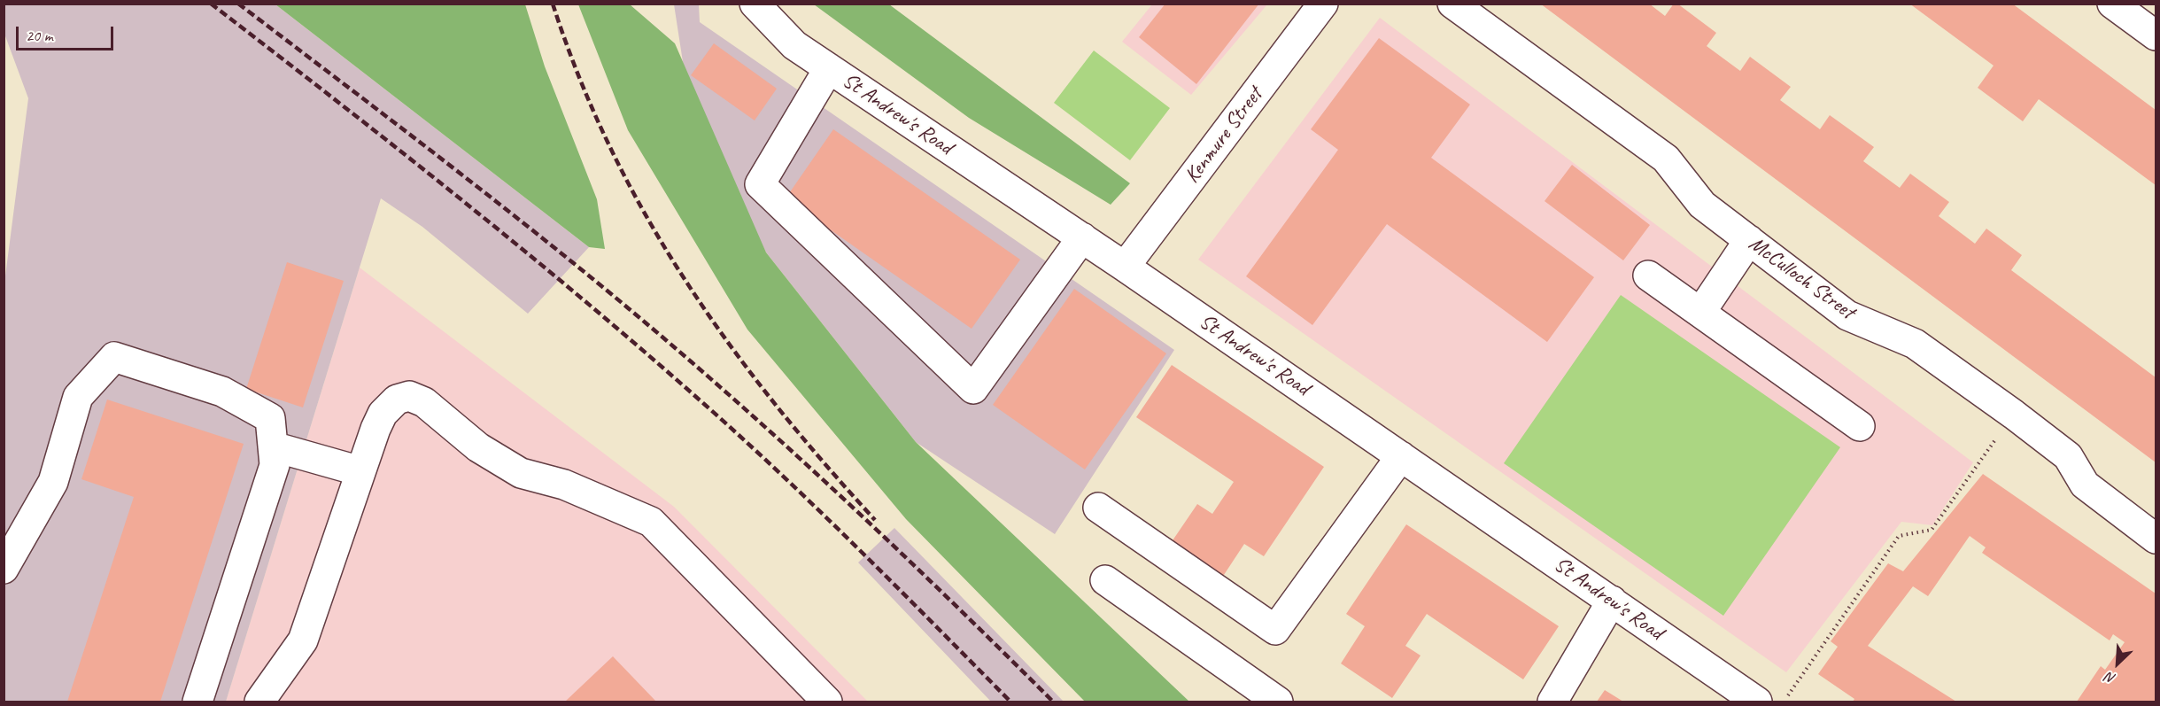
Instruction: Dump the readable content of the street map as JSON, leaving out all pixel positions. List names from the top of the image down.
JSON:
{
  "streets": {
    "street": ["St Andrew's Road", "Kenmure Street", "McCulloch Street"]
  },
  "crossings": [
    ["St Andrew's Road", "Kenmure Street"]
  ],
  "scale_bar": "20 m",
  "north": "bottom left"
}
